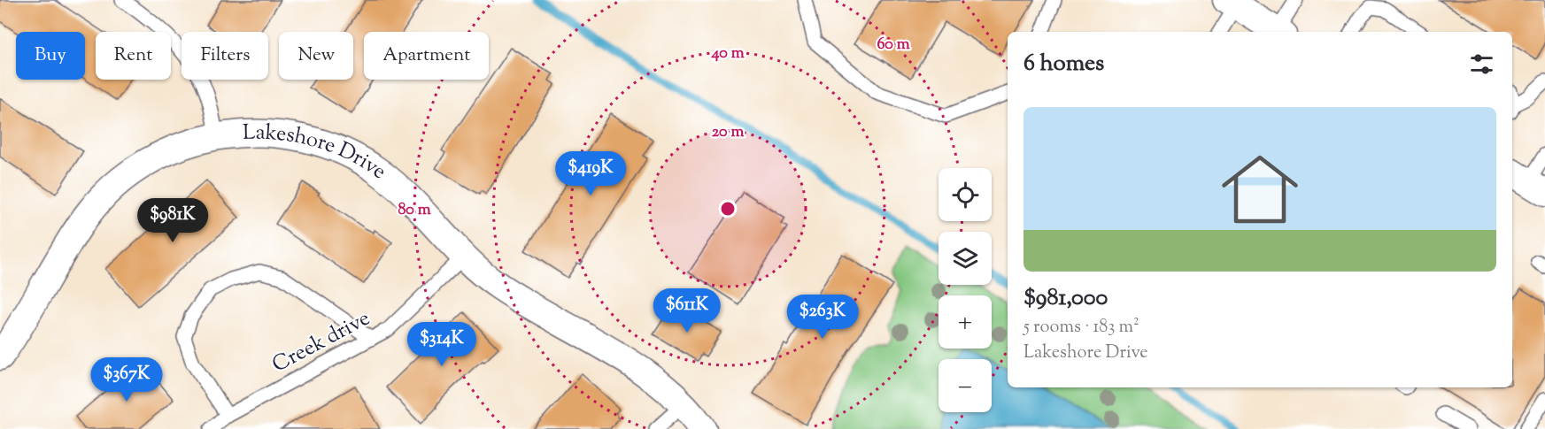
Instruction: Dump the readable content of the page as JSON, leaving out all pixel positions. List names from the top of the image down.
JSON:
{
  "streets": {
    "street": ["Lakeshore Drive"],
    "lane": ["Creek drive"]
  },
  "crossings": [
    ["Lakeshore Drive", "Creek drive"]
  ],
  "page": {
    "chip": [
      "Buy",
      "Rent",
      "Filters",
      "New",
      "Apartment"
    ],
    "heading": "6 homes",
    "list": [
      {
        "name": "$981,000",
        "note": "5 rooms · 183 m² · Lakeshore Drive"
      }
    ],
    "price": [
      "$419K",
      "$981K",
      "$611K",
      "$263K",
      "$314K",
      "$367K"
    ],
    "map_buttons": ["+", "−"]
  },
  "rings": [
    "60 m",
    "40 m",
    "20 m",
    "80 m"
  ]
}
